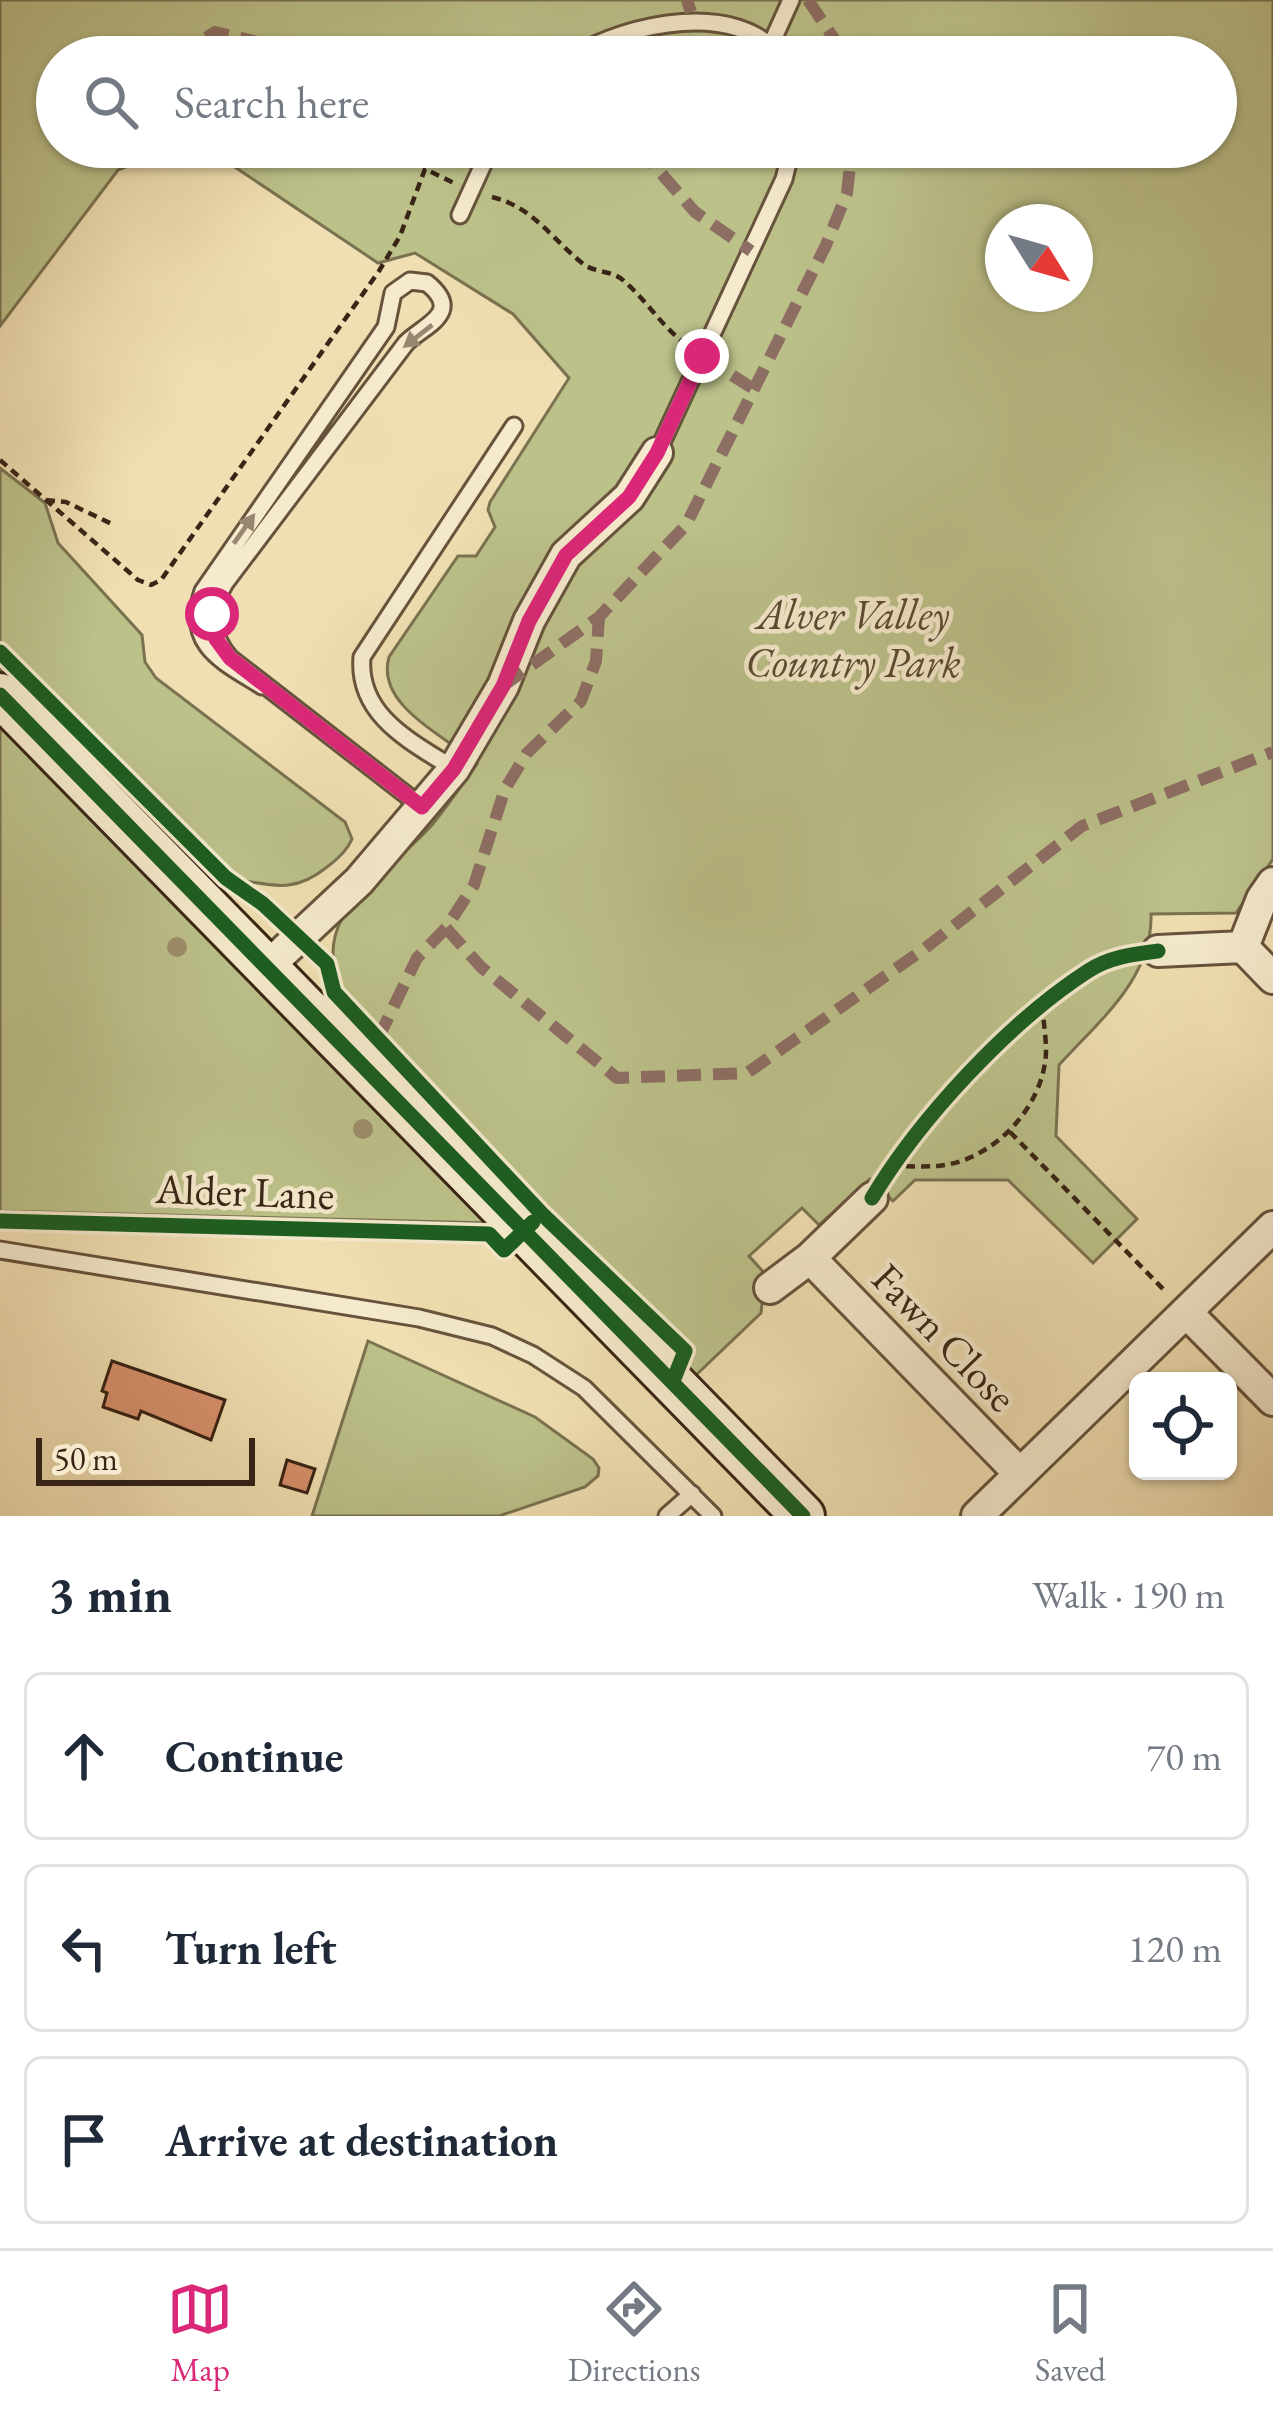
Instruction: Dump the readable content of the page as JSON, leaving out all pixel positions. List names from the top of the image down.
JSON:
{
  "streets": {
    "street": ["Fawn Close"],
    "cycle path": ["Alder Lane"]
  },
  "parks": ["Alver Valley Country Park"],
  "scale_bar": "50 m",
  "north": "bottom right",
  "page": {
    "search": "Search here",
    "scale": "50 m",
    "heading": ["3 min", "Walk · 190 m"],
    "list": [
      ["Continue", "70 m"],
      ["Turn left", "120 m"],
      "Arrive at destination"
    ],
    "nav": ["Map", "Directions", "Saved"]
  }
}
